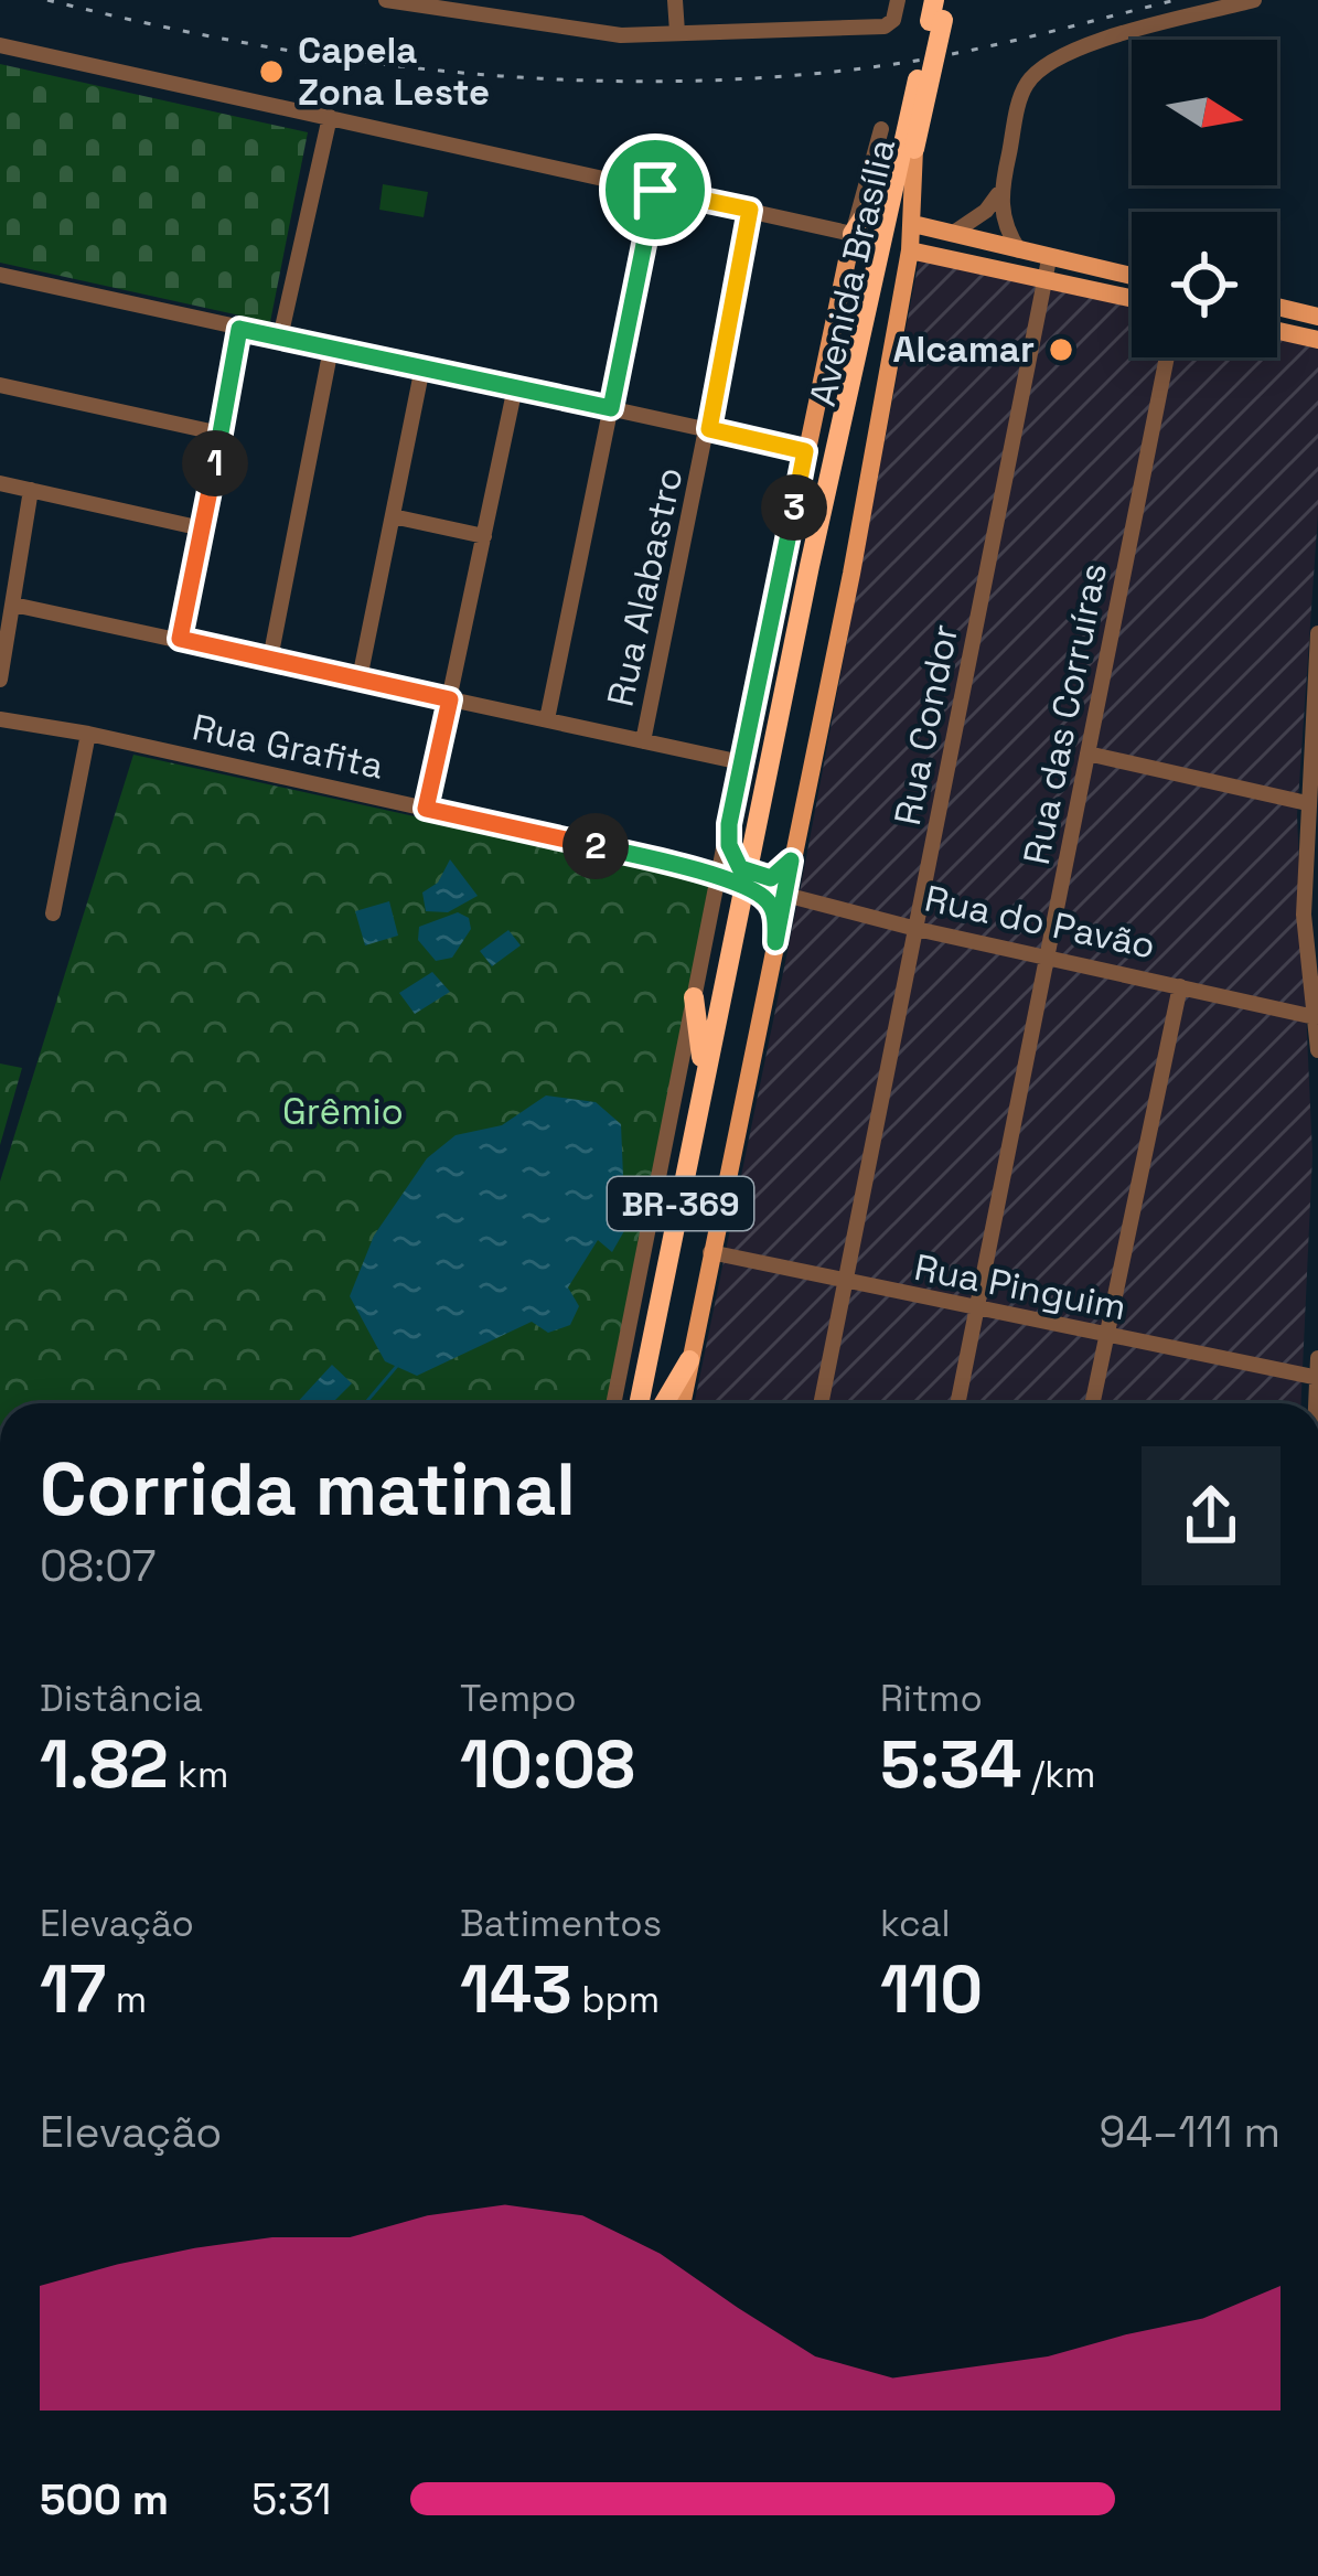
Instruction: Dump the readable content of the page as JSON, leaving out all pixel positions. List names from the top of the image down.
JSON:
{
  "streets": {
    "highway": ["Avenida Brasília", "BR-369"],
    "street": [
      "Rua Alabastro",
      "Rua das Corruíras",
      "Rua Condor",
      "Rua Grafita",
      "Rua do Pavão",
      "Rua Pinguim"
    ]
  },
  "crossings": [
    ["Avenida Brasília", "Rua Grafita"],
    ["Avenida Brasília", "Rua do Pavão"],
    ["Rua das Corruíras", "Rua do Pavão"],
    ["Rua das Corruíras", "Rua Pinguim"],
    ["Rua Condor", "Rua do Pavão"],
    ["Rua Condor", "Rua Pinguim"],
    ["Rua Grafita", "Rua do Pavão"]
  ],
  "parks": ["Grêmio"],
  "places": ["Capela Zona Leste", "Alcamar"],
  "north": "right",
  "page": {
    "pins": ["1", "3", "2"],
    "heading": ["Corrida matinal", "08:07"],
    "stats": [
      ["Distância", "1.82 km"],
      ["Tempo", "10:08"],
      ["Ritmo", "5:34 /km"],
      ["Elevação", "17 m"],
      ["Batimentos", "143 bpm"],
      ["kcal", "110"]
    ],
    "chart": ["Elevação", "94–111 m"],
    "list": [
      {
        "name": "500 m",
        "note": "5:31"
      }
    ]
  }
}
